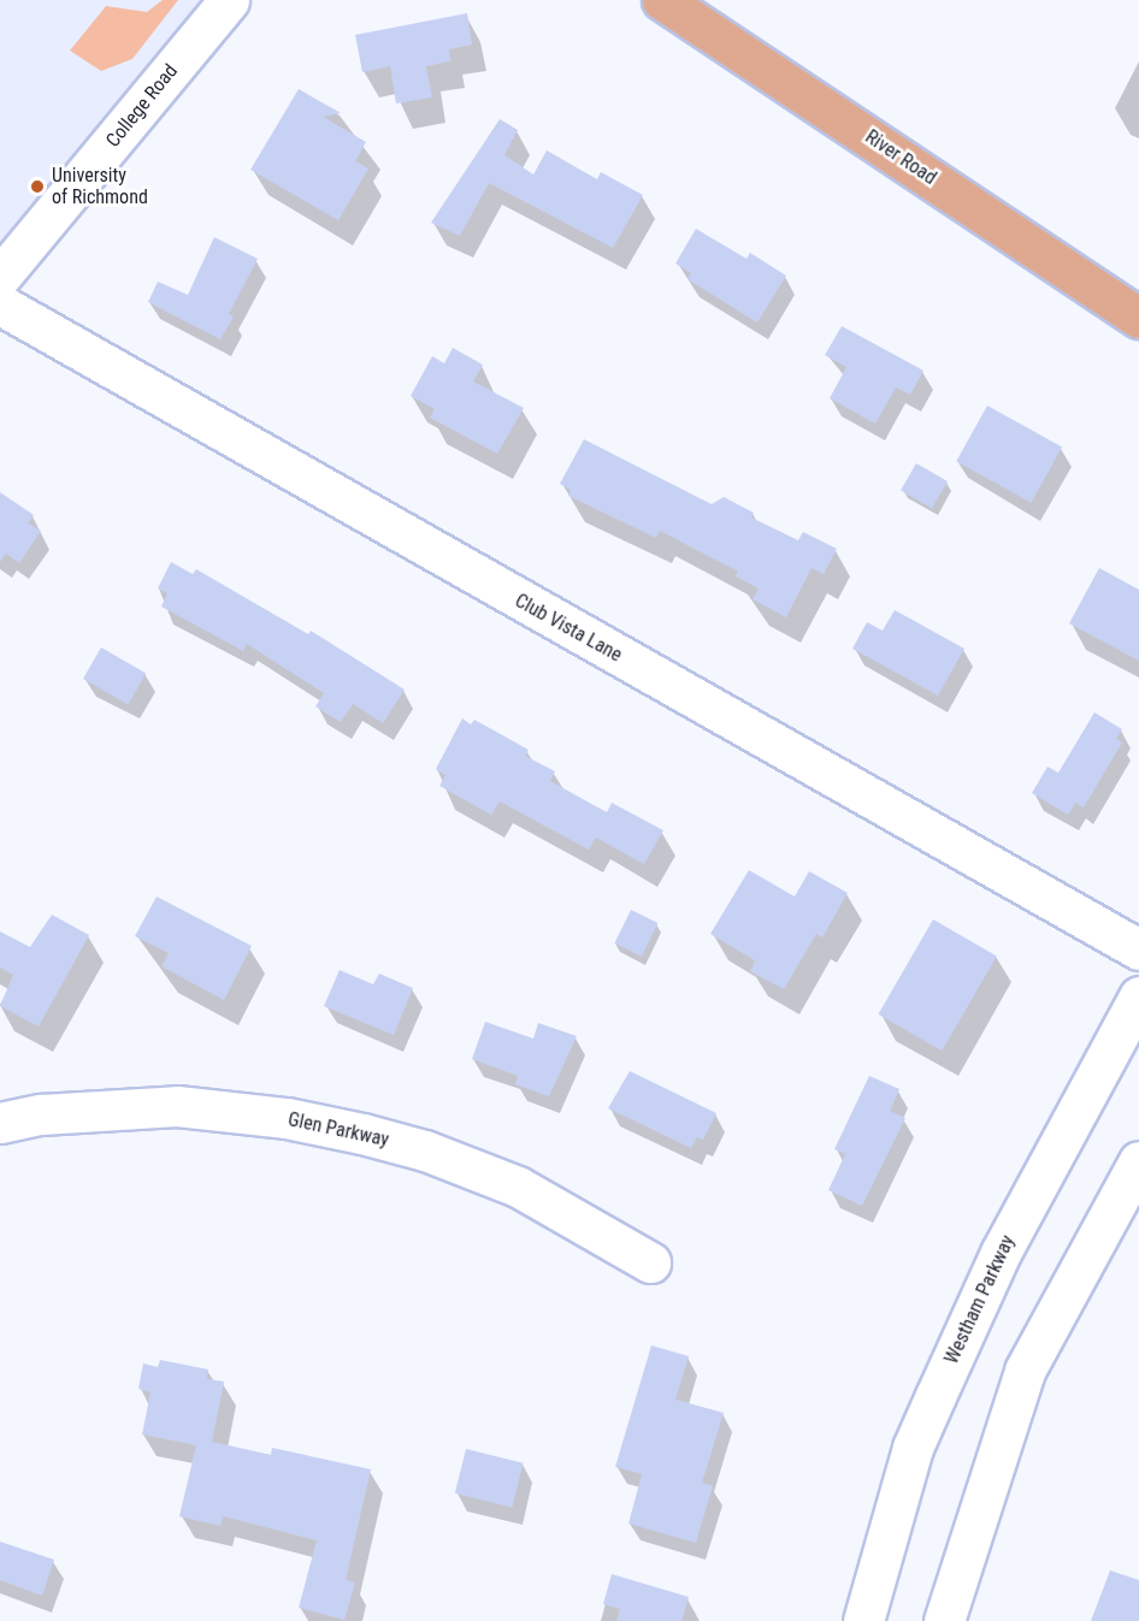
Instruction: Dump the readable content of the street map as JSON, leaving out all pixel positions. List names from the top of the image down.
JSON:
{
  "streets": {
    "main road": ["River Road"],
    "street": [
      "College Road",
      "Club Vista Lane",
      "Glen Parkway",
      "Westham Parkway"
    ]
  },
  "places": ["University of Richmond"]
}
